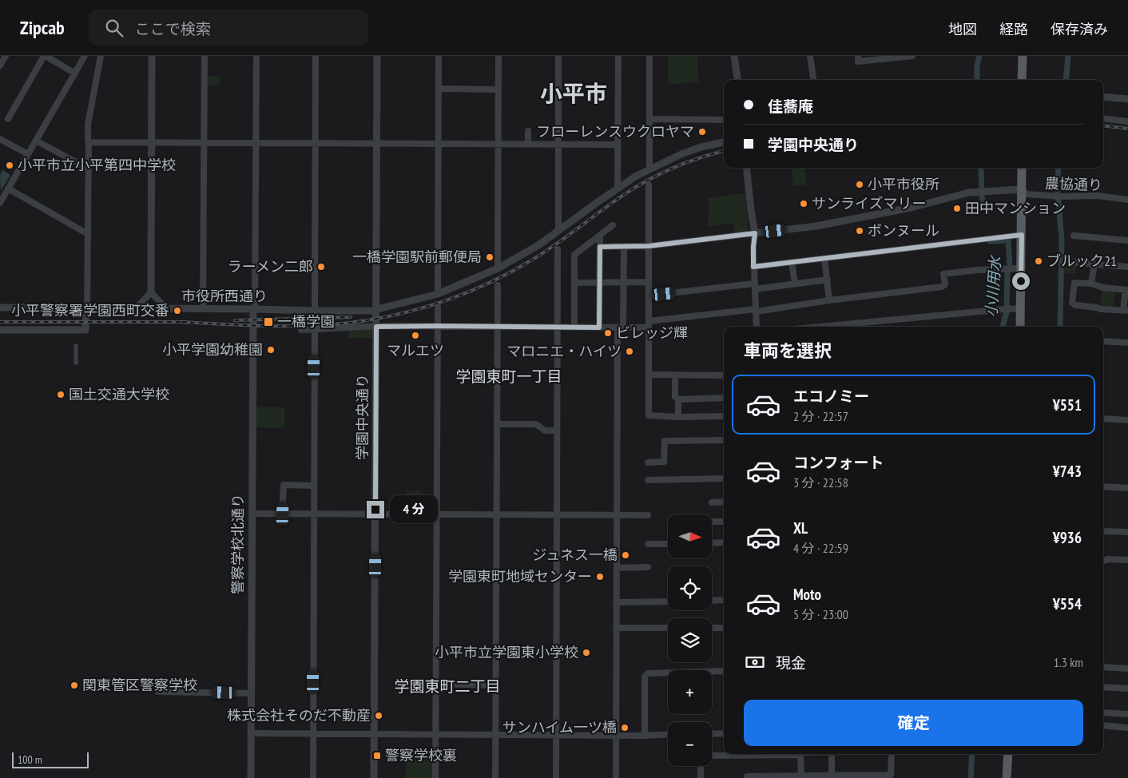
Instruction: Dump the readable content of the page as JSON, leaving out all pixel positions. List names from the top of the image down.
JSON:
{
  "streets": {
    "street": [
      "農協通り",
      "市役所西通り",
      "学園中央通り",
      "警察学校北通り"
    ]
  },
  "crossings": [
    ["市役所西通り", "学園中央通り"],
    ["市役所西通り", "警察学校北通り"]
  ],
  "districts": ["小平市", "学園東町一丁目", "学園東町二丁目"],
  "water": ["小川用水"],
  "places": {
    "other": [
      "フローレンスウクロヤマ",
      "小平市立小平第四中学校",
      "小平市役所",
      "サンライズマリー",
      "田中マンション",
      "ボンヌール",
      "一橋学園駅前郵便局",
      "ブルック21",
      "ラーメン二郎",
      "小平警察署学園西町交番",
      "ビレッジ輝",
      "マルエツ",
      "小平学園幼稚園",
      "マロニエ・ハイツ",
      "国土交通大学校",
      "ジュネス一橋",
      "学園東町地域センター",
      "小平市立学園東小学校",
      "関東管区警察学校",
      "株式会社そのだ不動産",
      "サンハイム一ツ橋"
    ],
    "transit": ["一橋学園", "警察学校裏"]
  },
  "scale_bar": "100 m",
  "north": "right",
  "page": {
    "header": "Zipcab",
    "search": "ここで検索",
    "nav": ["地図", "経路", "保存済み"],
    "banner": ["佳蕎庵", "学園中央通り"],
    "heading": "車両を選択",
    "list": [
      {
        "name": "エコノミー",
        "note": "2 分 · 22:57",
        "value": "¥551"
      },
      {
        "name": "コンフォート",
        "note": "3 分 · 22:58",
        "value": "¥743"
      },
      {
        "name": "XL",
        "note": "4 分 · 22:59",
        "value": "¥936"
      },
      {
        "name": "Moto",
        "note": "5 分 · 23:00",
        "value": "¥554"
      }
    ],
    "bubble": "4 分",
    "map_buttons": ["+", "−"],
    "pay": ["現金", "1.3 km"],
    "buttons": "確定",
    "scale": "100 m"
  }
}
